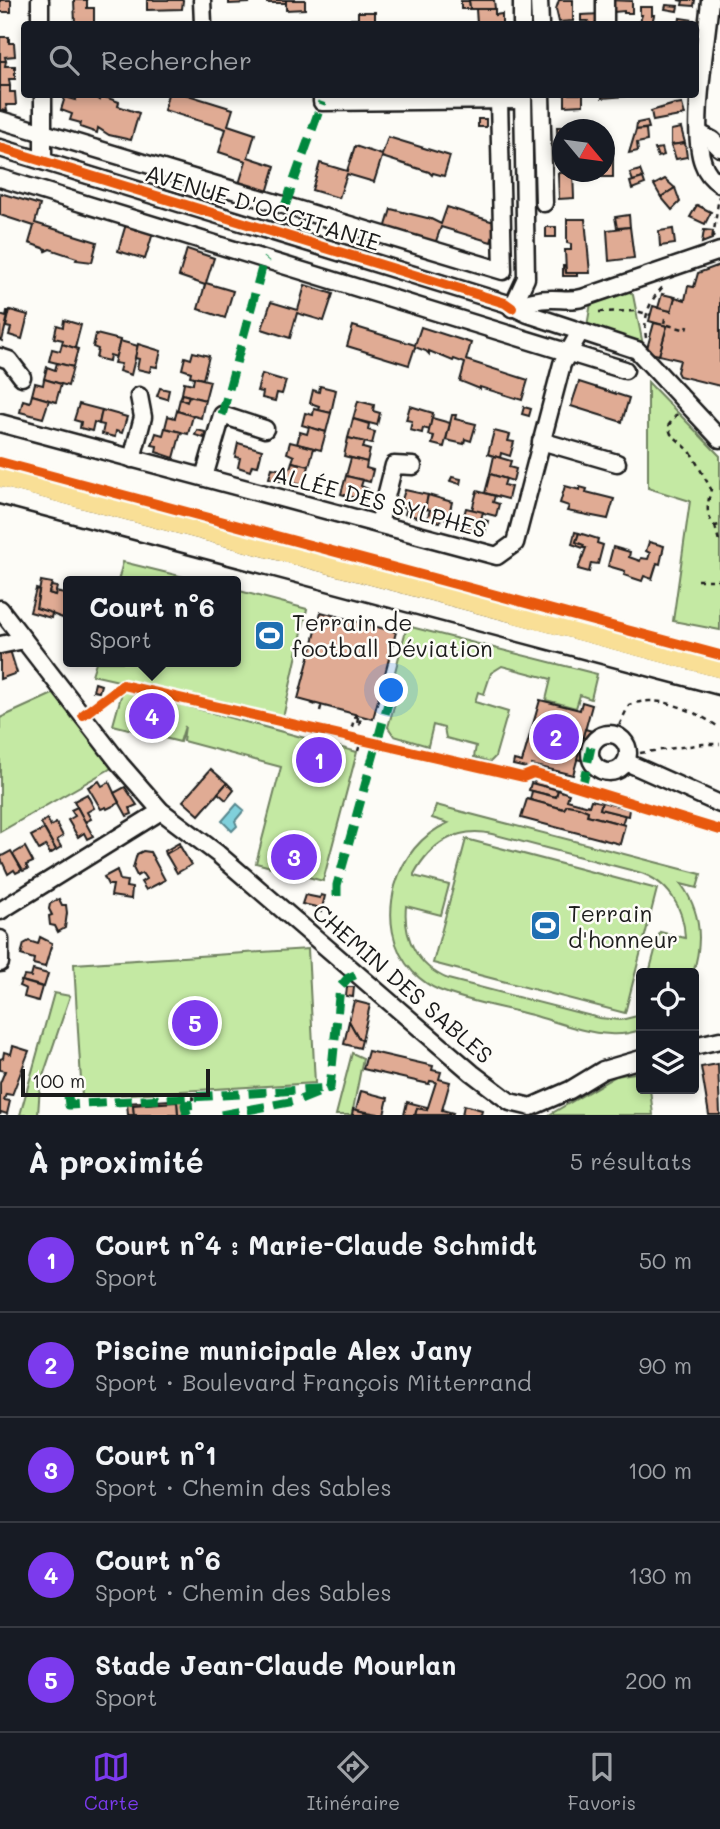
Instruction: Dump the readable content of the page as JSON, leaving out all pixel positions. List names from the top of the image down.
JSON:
{
  "streets": {
    "street": ["AVENUE D'OCCITANIE", "ALLÉE DES SYLPHES", "CHEMIN DES SABLES"]
  },
  "crossings": [
    ["AVENUE D'OCCITANIE", "ALLÉE DES SYLPHES"]
  ],
  "places": {
    "sports": ["Terrain de football Déviation", "Terrain d'honneur"]
  },
  "scale_bar": "100 m",
  "north": "bottom right",
  "page": {
    "search": "Rechercher",
    "popup": ["Court n°6", "Sport"],
    "pins": [
      "4",
      "2",
      "1",
      "3",
      "5"
    ],
    "scale": "100 m",
    "heading": ["À proximité", "5 résultats"],
    "list": [
      {
        "mark": "1",
        "name": "Court n°4 : Marie-Claude Schmidt",
        "note": "Sport",
        "value": "50 m"
      },
      {
        "mark": "2",
        "name": "Piscine municipale Alex Jany",
        "note": "Sport · Boulevard François Mitterrand",
        "value": "90 m"
      },
      {
        "mark": "3",
        "name": "Court n°1",
        "note": "Sport · Chemin des Sables",
        "value": "100 m"
      },
      {
        "mark": "4",
        "name": "Court n°6",
        "note": "Sport · Chemin des Sables",
        "value": "130 m"
      },
      {
        "mark": "5",
        "name": "Stade Jean-Claude Mourlan",
        "note": "Sport",
        "value": "200 m"
      }
    ],
    "nav": ["Carte", "Itinéraire", "Favoris"]
  }
}
